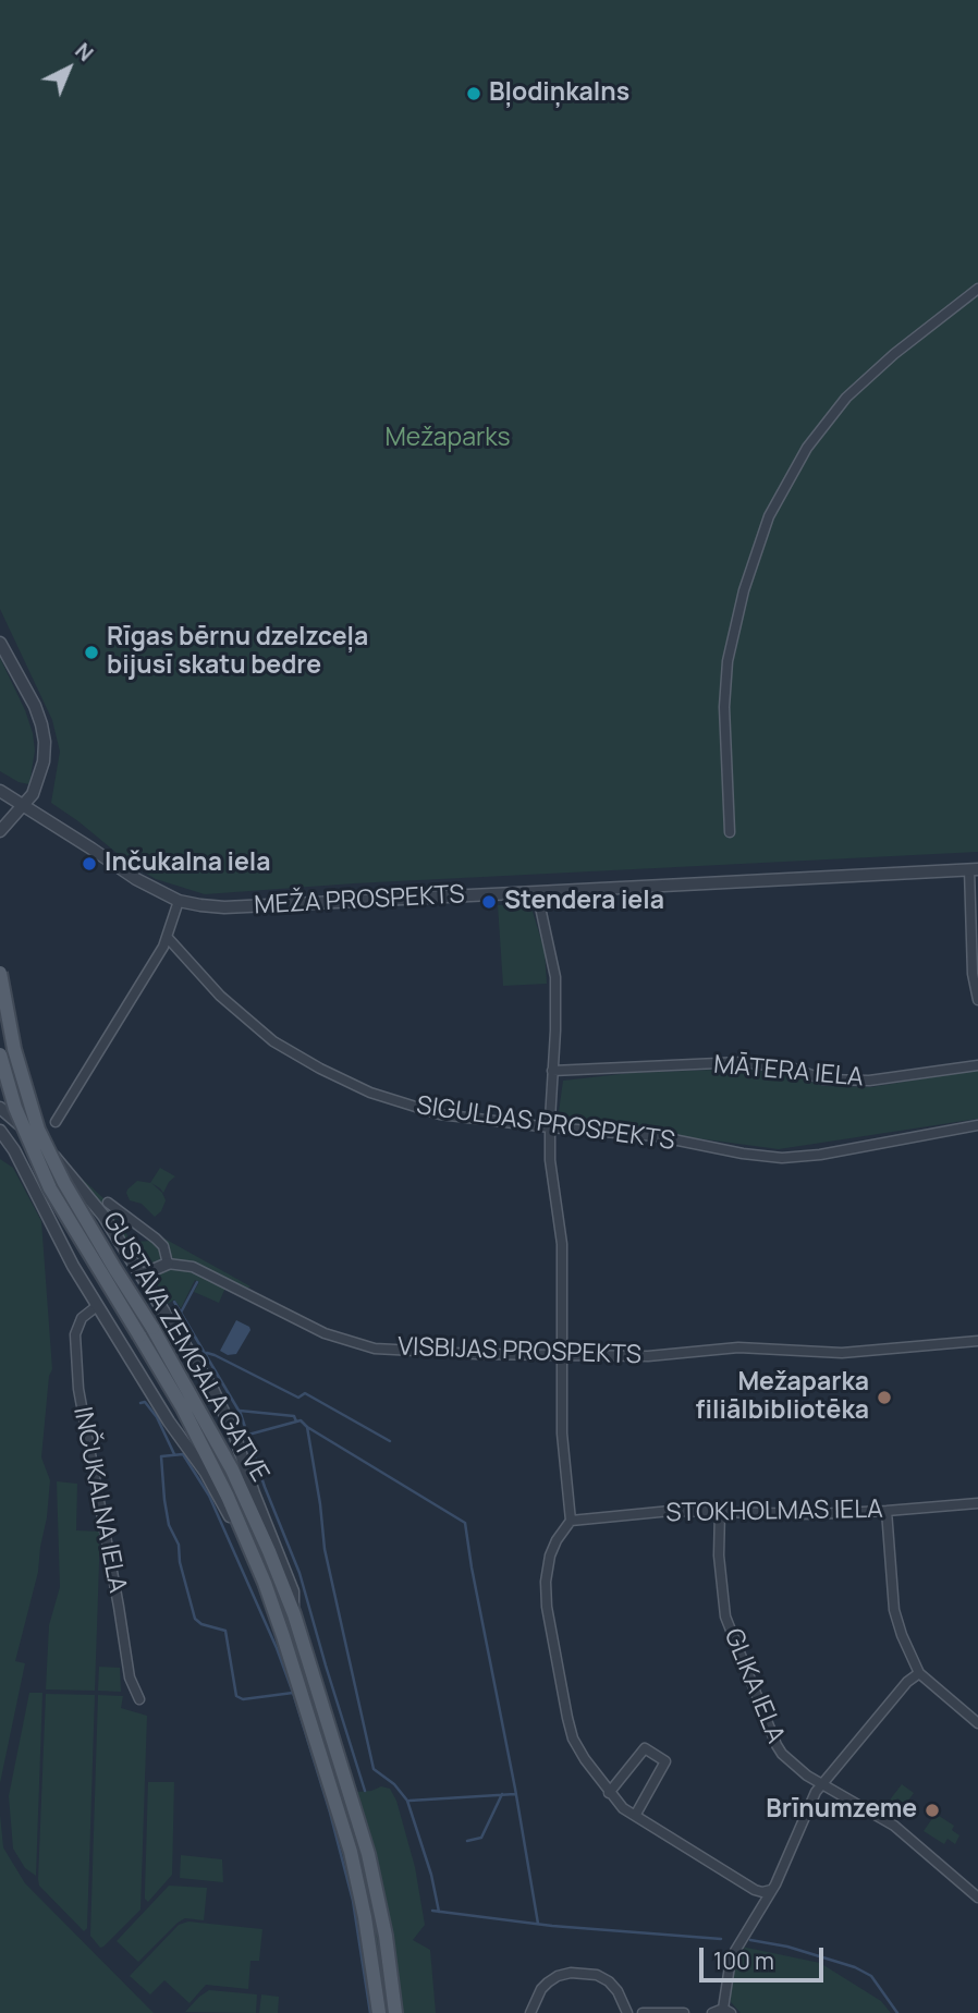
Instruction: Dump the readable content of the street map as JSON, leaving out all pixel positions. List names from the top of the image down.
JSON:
{
  "streets": {
    "main road": ["GUSTAVA ZEMGALA GATVE"],
    "street": [
      "MEŽA PROSPEKTS",
      "MĀTERA IELA",
      "SIGULDAS PROSPEKTS",
      "VISBIJAS PROSPEKTS",
      "INČUKALNA IELA",
      "STOKHOLMAS IELA",
      "GLIKA IELA"
    ]
  },
  "crossings": [
    ["GUSTAVA ZEMGALA GATVE", "INČUKALNA IELA"],
    ["STOKHOLMAS IELA", "GLIKA IELA"]
  ],
  "parks": ["Mežaparks"],
  "places": [
    "Bļodiņkalns",
    "Rīgas bērnu dzelzceļa bijusī skatu bedre",
    "Inčukalna iela",
    "Stendera iela",
    "Mežaparka filiālbibliotēka",
    "Brīnumzeme"
  ],
  "scale_bar": "100 m",
  "north": "top right"
}
